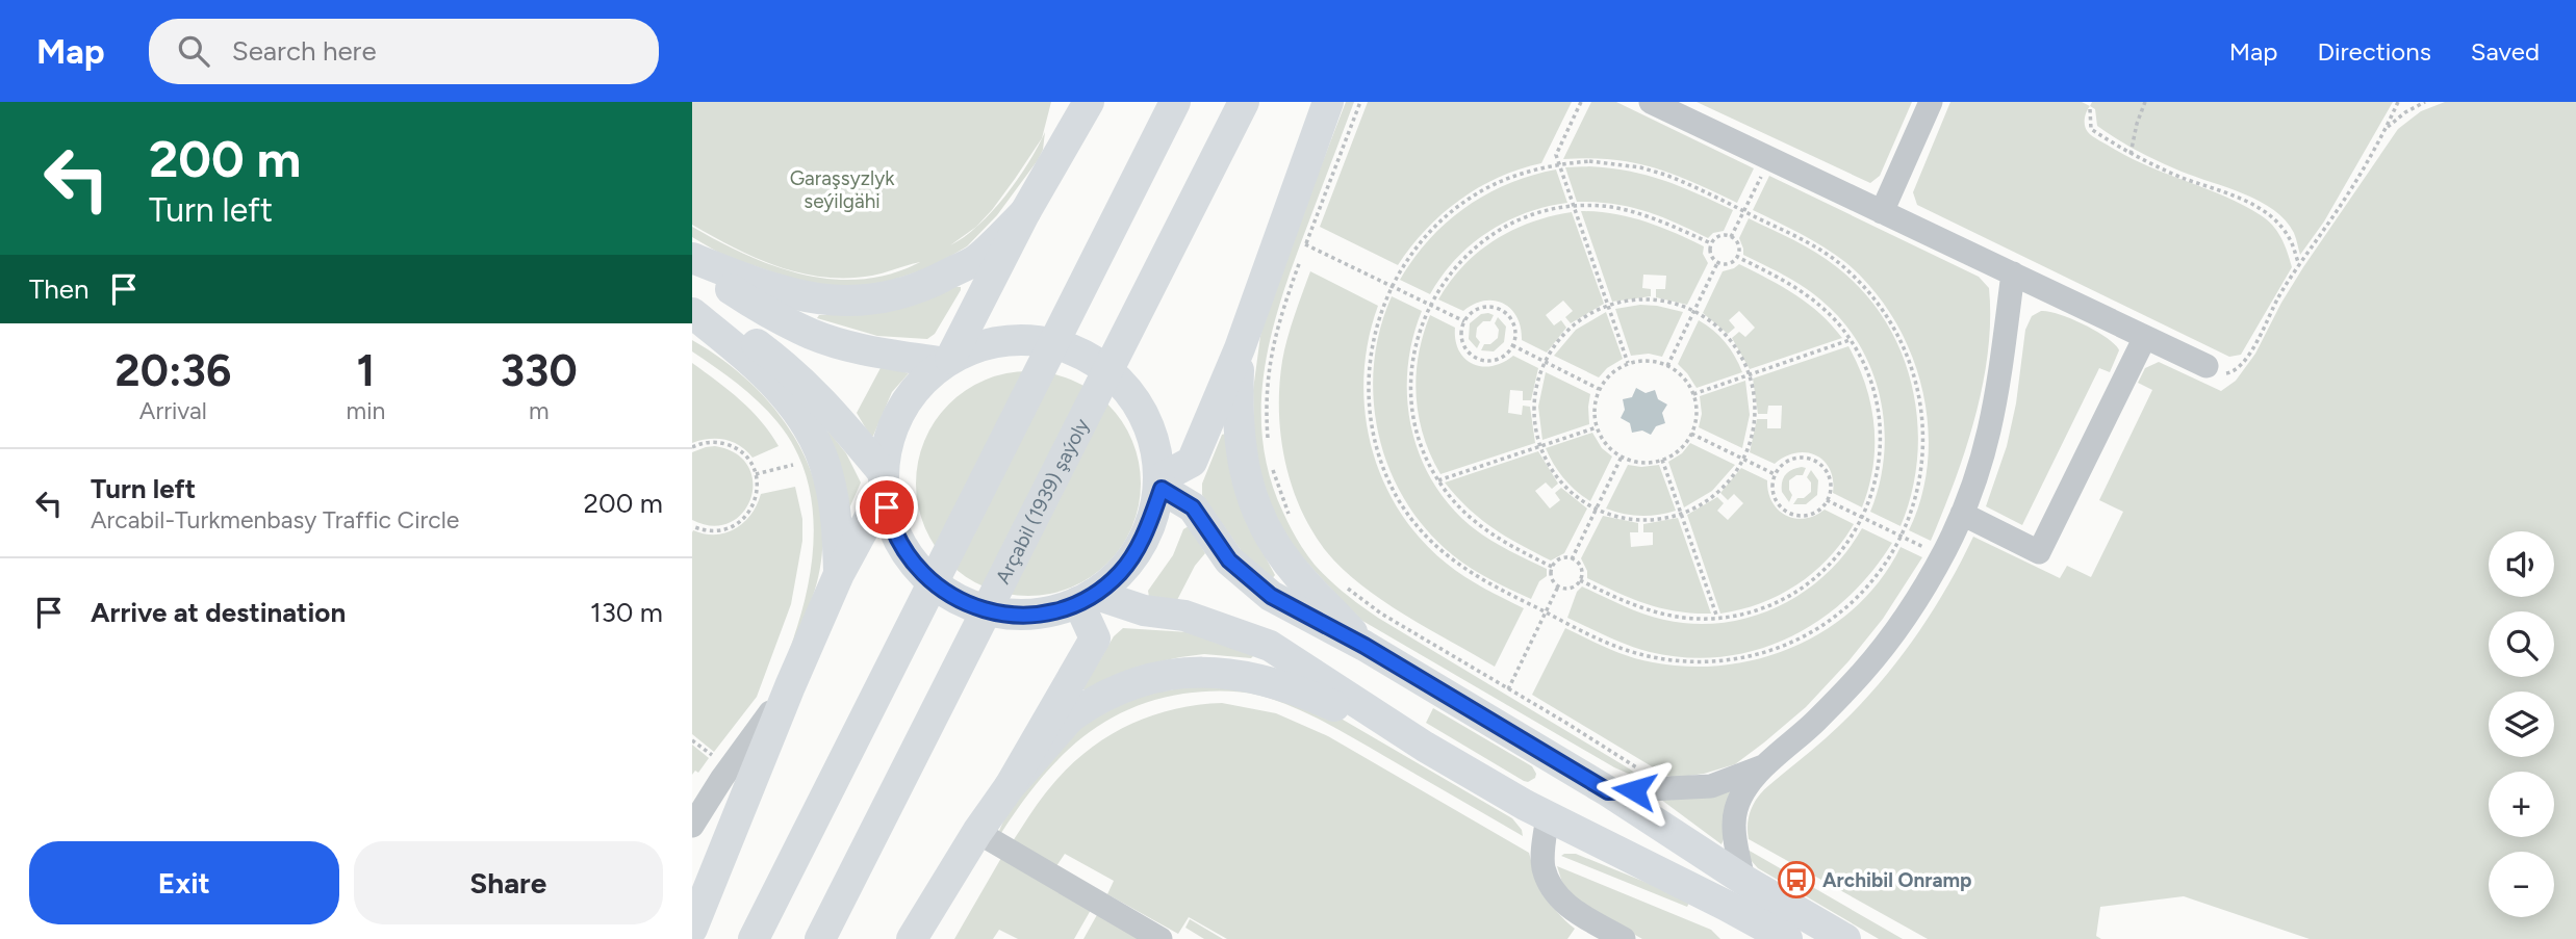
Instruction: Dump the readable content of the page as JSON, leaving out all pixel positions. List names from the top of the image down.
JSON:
{
  "streets": {
    "main road": ["Arçabil (1939) şaýoly"]
  },
  "parks": ["Garaşsyzlyk seýilgähi"],
  "places": {
    "bus stop": ["Archibil Onramp"]
  },
  "page": {
    "header": "Map",
    "search": "Search here",
    "nav": ["Map", "Directions", "Saved"],
    "turn": ["200 m", "Turn left"],
    "then": "Then",
    "eta": [
      "20:36",
      "Arrival",
      "1",
      "min",
      "330",
      "m"
    ],
    "list": [
      {
        "name": "Turn left",
        "note": "Arcabil-Turkmenbasy Traffic Circle",
        "value": "200 m"
      },
      {
        "name": "Arrive at destination",
        "value": "130 m"
      }
    ],
    "map_buttons": ["+", "−"],
    "buttons": ["Exit", "Share"]
  }
}
